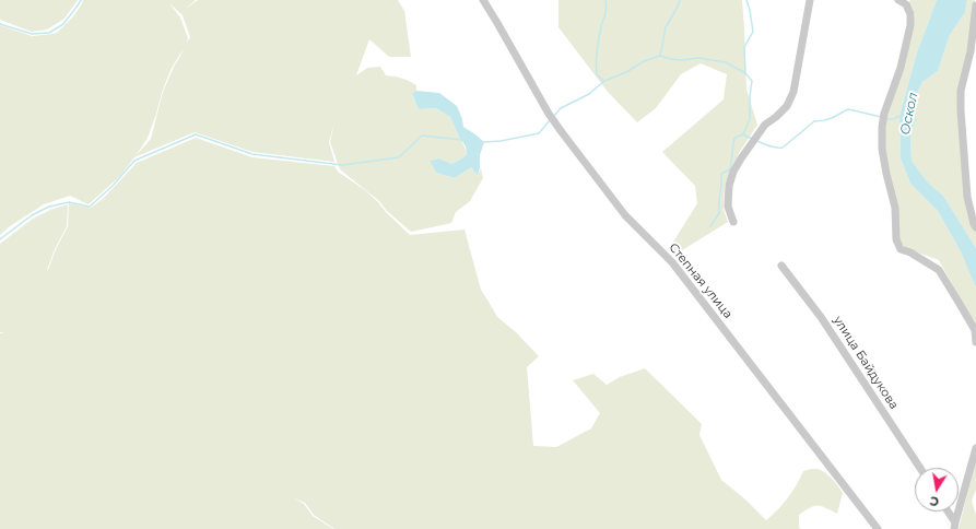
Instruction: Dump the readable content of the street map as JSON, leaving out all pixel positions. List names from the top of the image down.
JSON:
{
  "streets": {
    "street": ["Степная улица", "улица Байдукова"]
  },
  "water": ["Оскол"],
  "north": "bottom"
}
